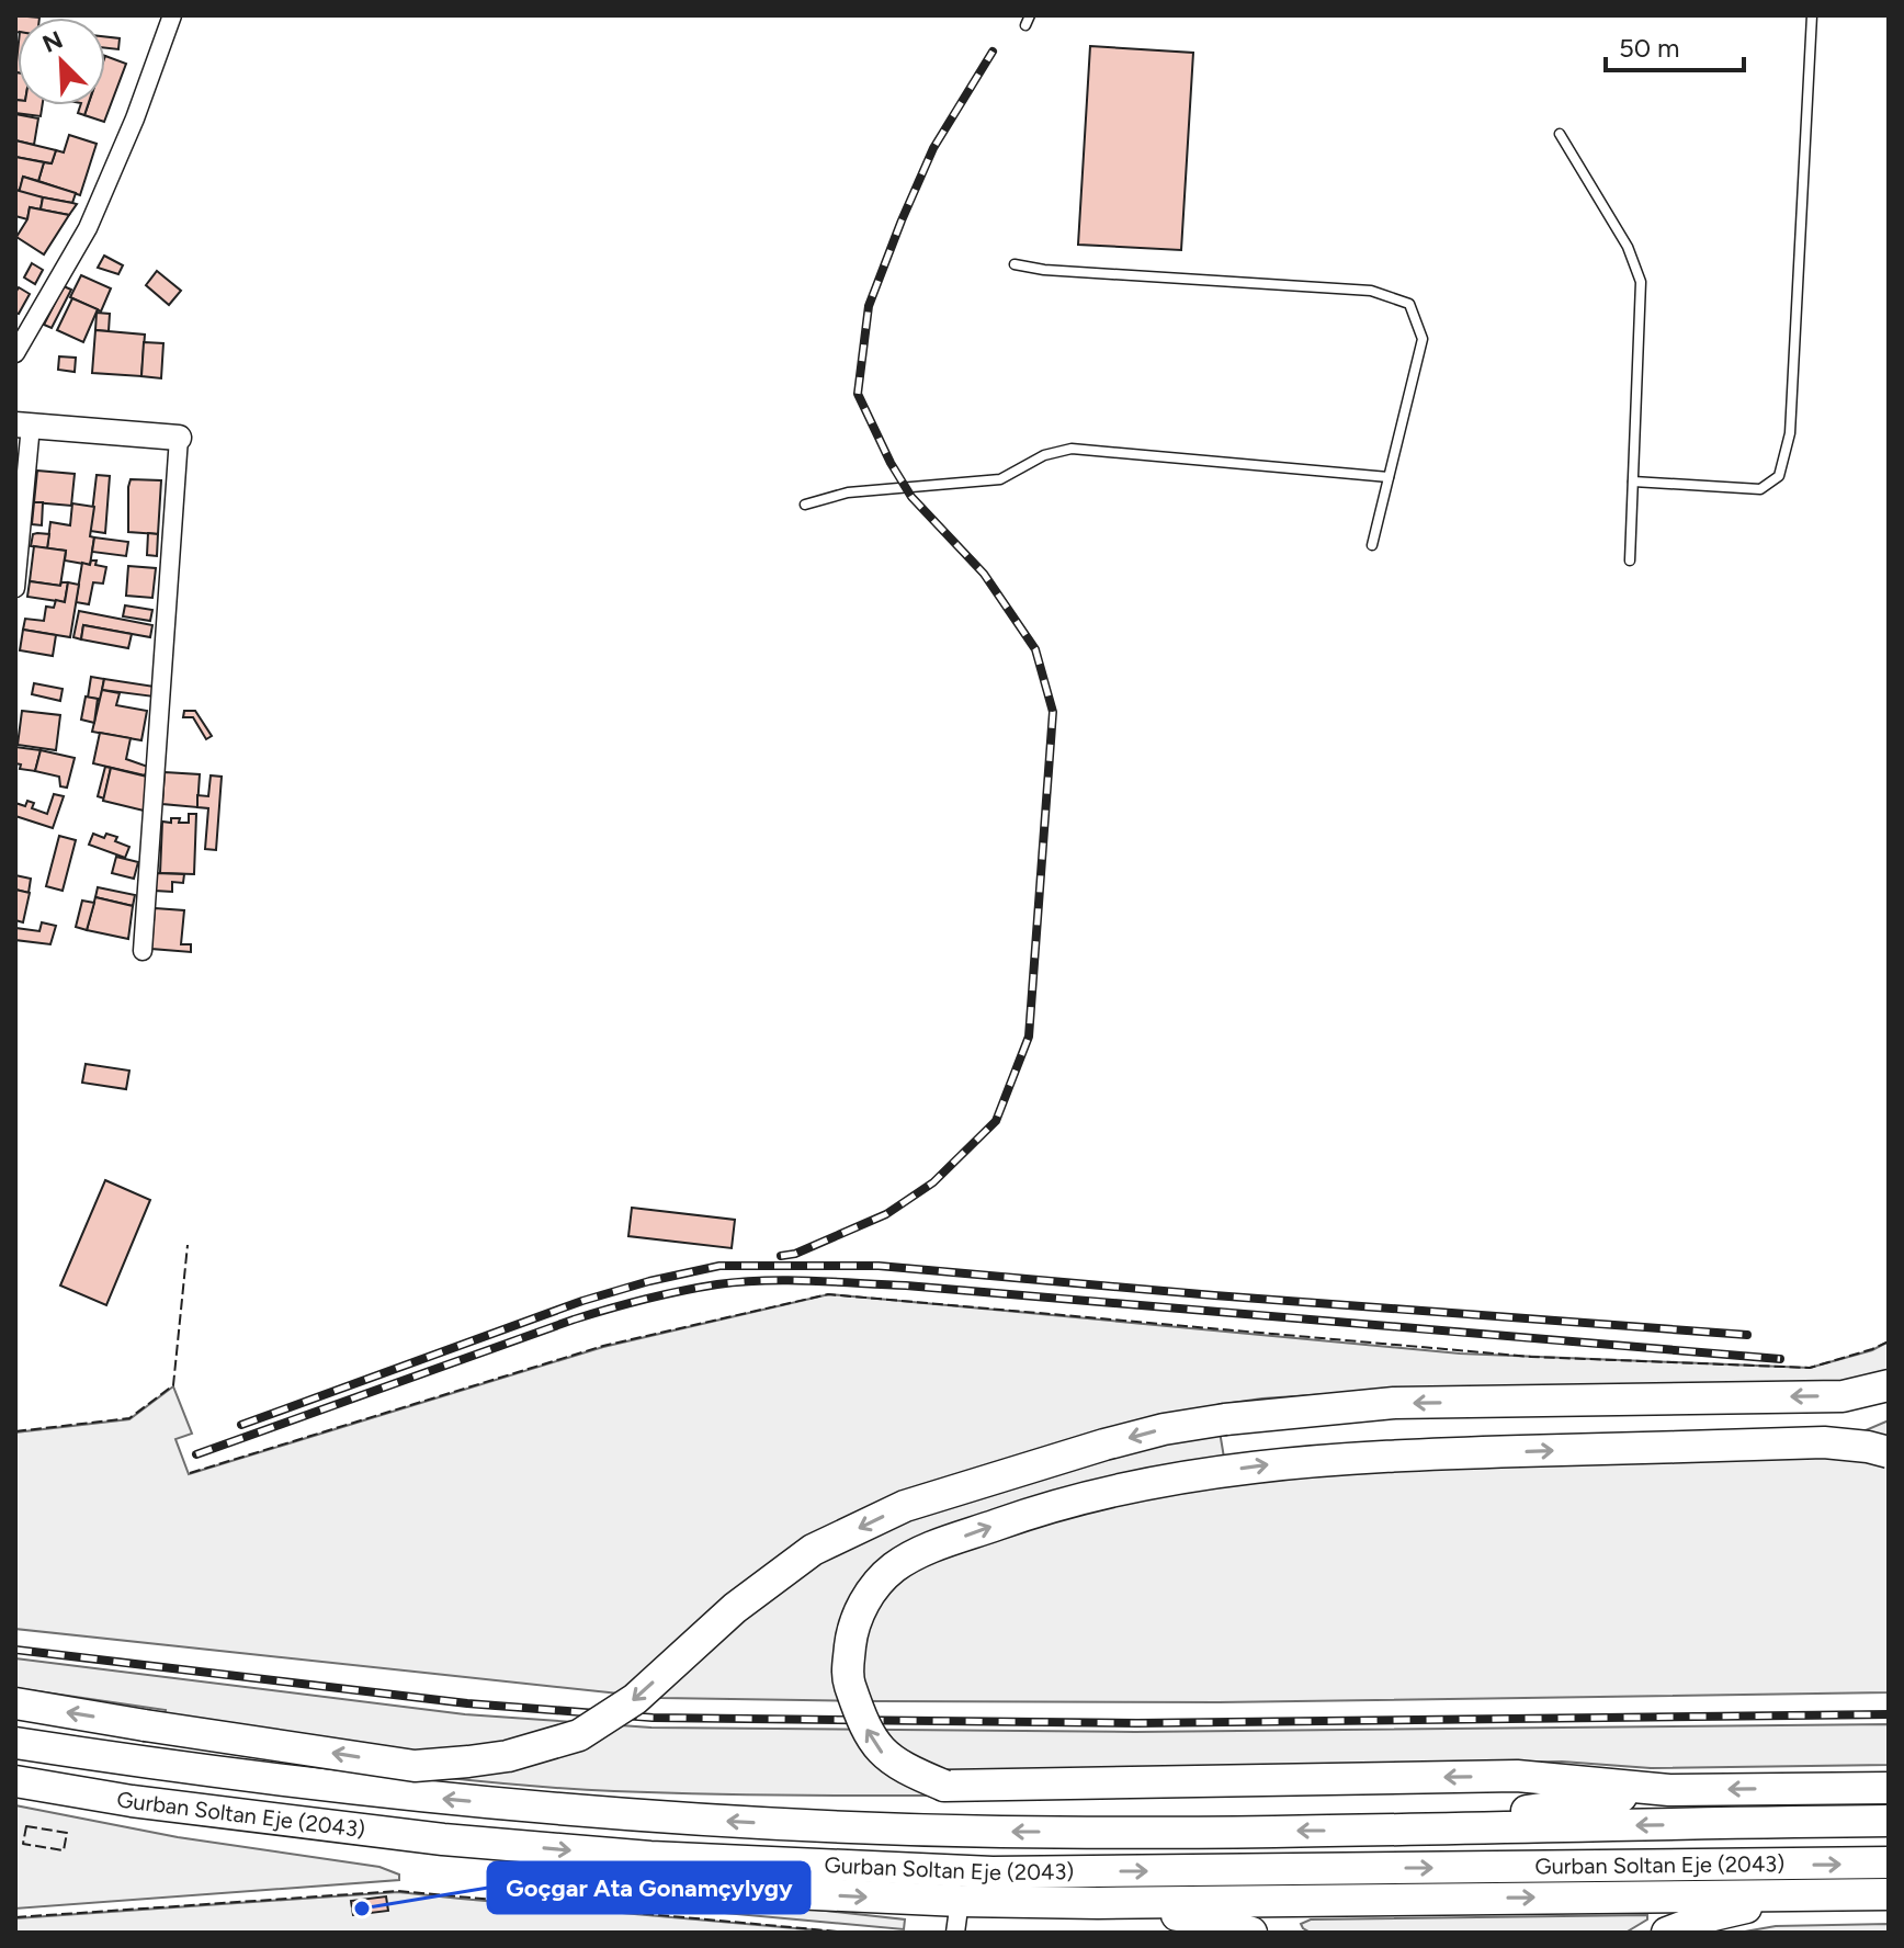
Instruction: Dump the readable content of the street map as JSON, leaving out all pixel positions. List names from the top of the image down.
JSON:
{
  "streets": {
    "highway": ["Gurban Soltan Eje (2043)"]
  },
  "places": ["Goçgar Ata Gonamçylygy"],
  "scale_bar": "50 m",
  "north": "top left"
}
